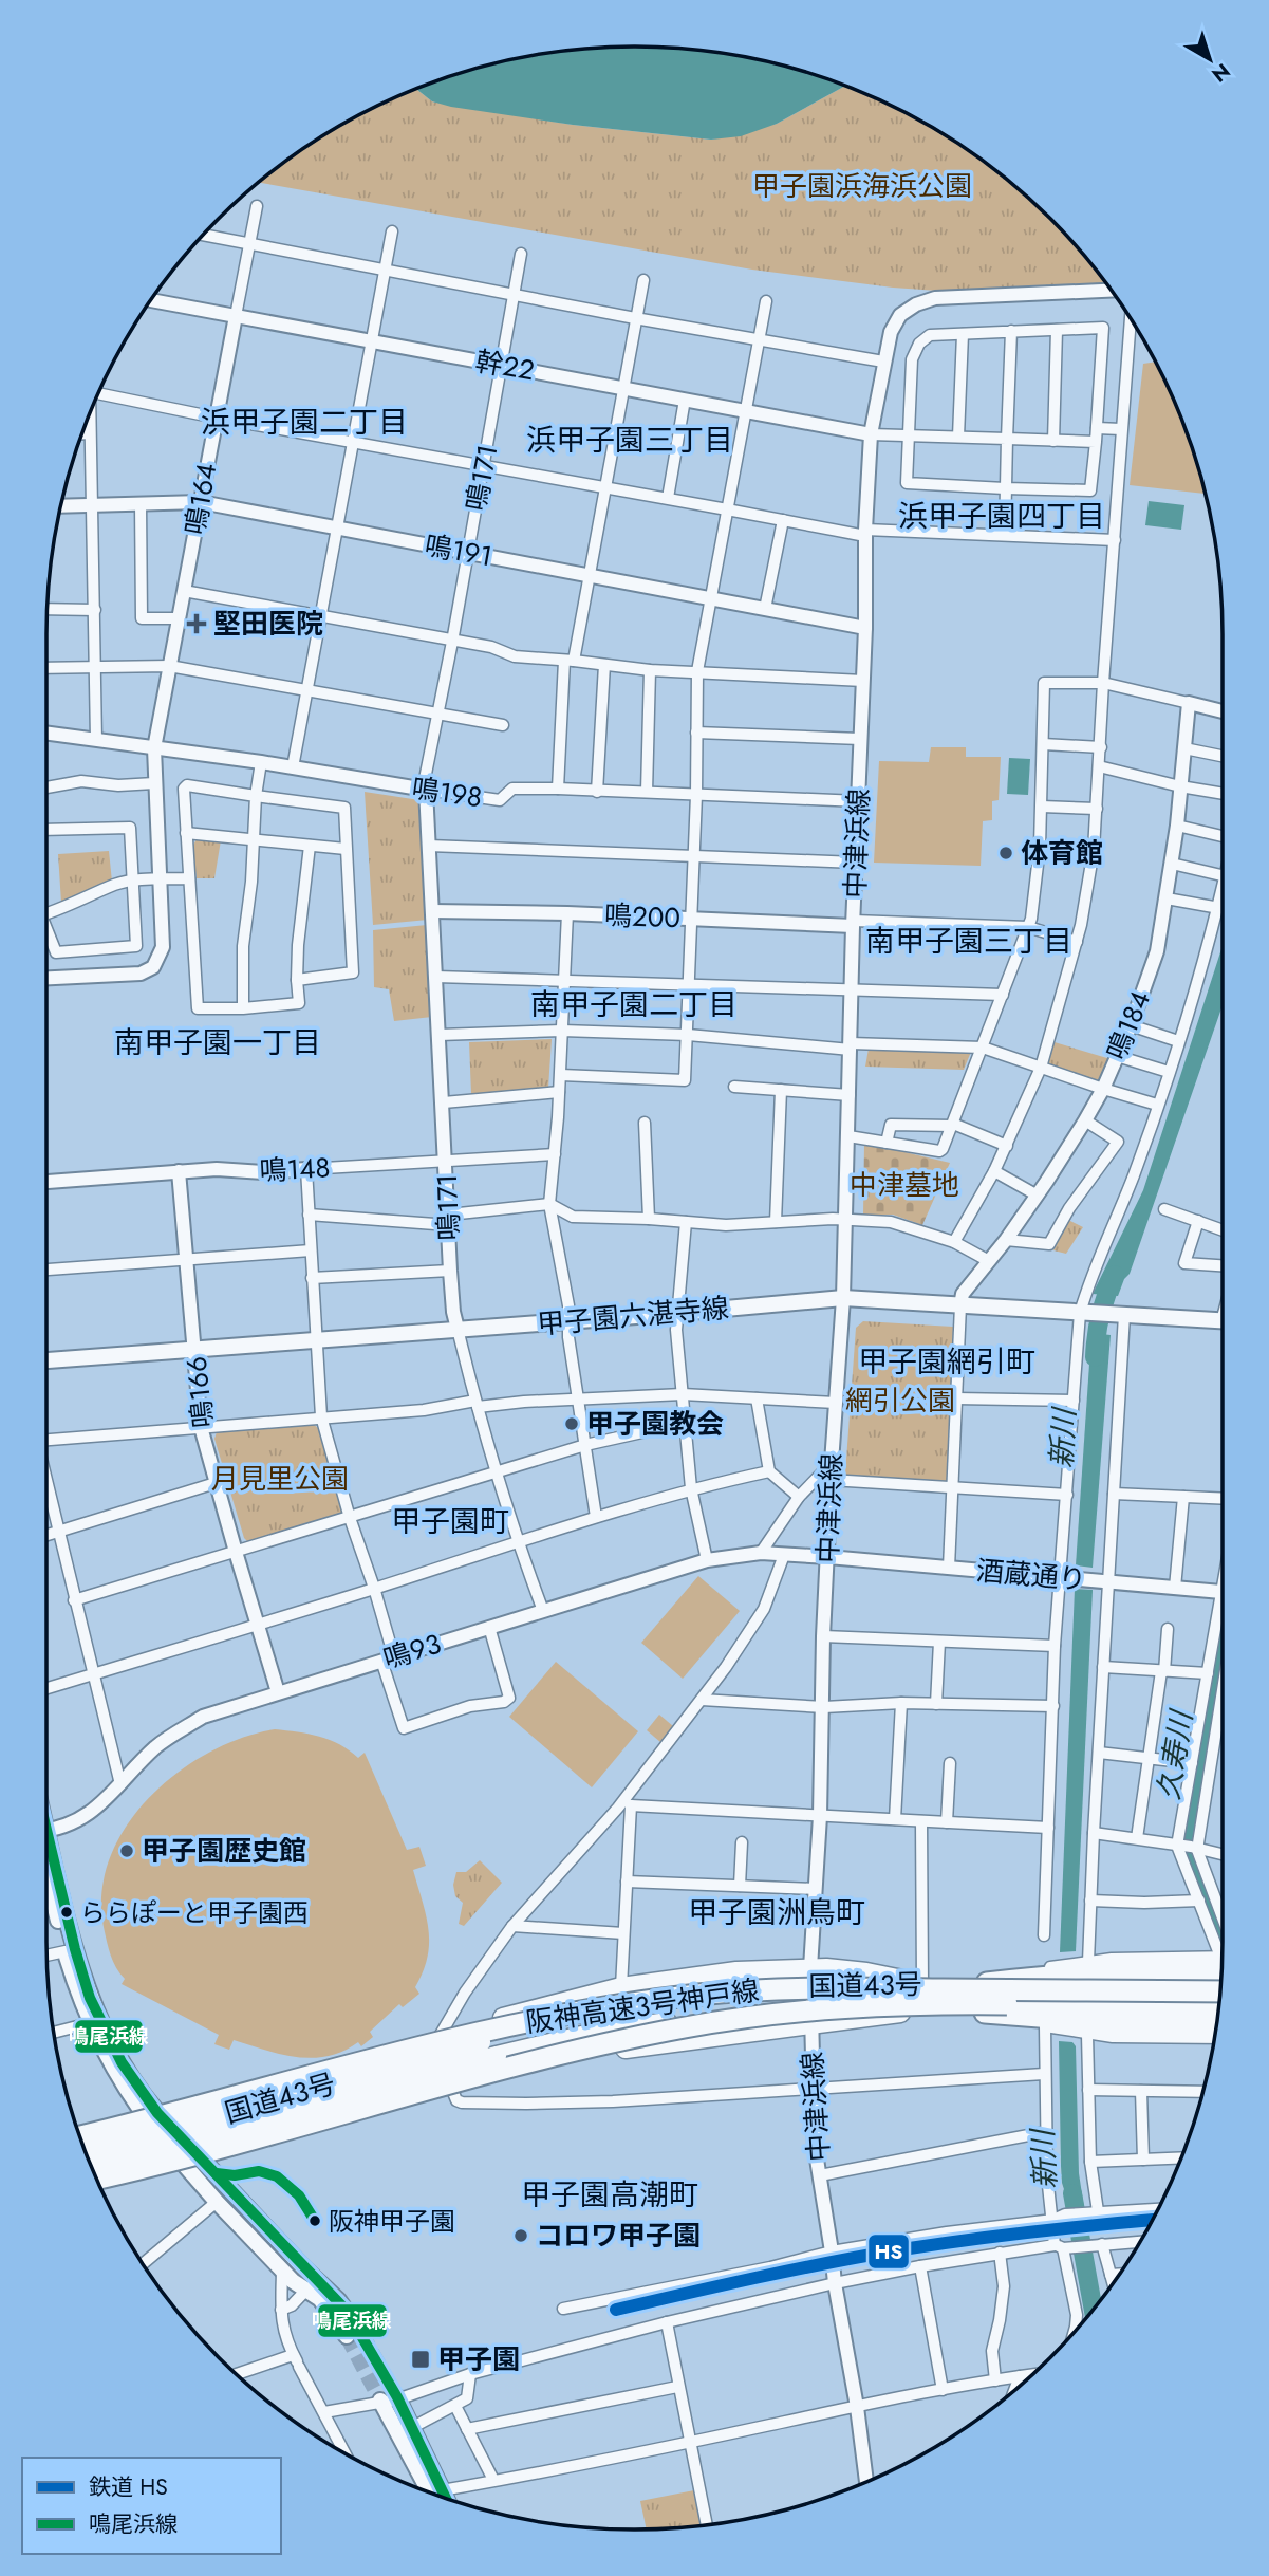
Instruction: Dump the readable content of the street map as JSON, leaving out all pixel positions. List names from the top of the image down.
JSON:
{
  "streets": {
    "highway": ["国道43号", "阪神高速3号神戸線"],
    "main road": ["甲子園六湛寺線"],
    "street": [
      "幹２２",
      "鳴171",
      "鳴164",
      "鳴191",
      "鳴198",
      "中津浜線",
      "鳴200",
      "鳴184",
      "鳴148",
      "鳴166",
      "酒蔵通り",
      "鳴93"
    ]
  },
  "crossings": [
    ["幹２２", "鳴171"],
    ["幹２２", "鳴164"],
    ["幹２２", "中津浜線"],
    ["鳴171", "鳴191"],
    ["鳴171", "鳴198"],
    ["鳴171", "鳴200"],
    ["鳴171", "鳴148"],
    ["鳴171", "甲子園六湛寺線"],
    ["鳴171", "鳴93"],
    ["鳴164", "鳴191"],
    ["鳴164", "鳴198"],
    ["鳴191", "中津浜線"],
    ["鳴198", "中津浜線"],
    ["中津浜線", "鳴200"],
    ["中津浜線", "甲子園六湛寺線"],
    ["中津浜線", "酒蔵通り"],
    ["中津浜線", "鳴93"],
    ["中津浜線", "国道43号"],
    ["鳴184", "甲子園六湛寺線"],
    ["鳴148", "鳴166"],
    ["甲子園六湛寺線", "鳴166"],
    ["鳴166", "鳴93"],
    ["酒蔵通り", "鳴93"]
  ],
  "districts": [
    "浜甲子園二丁目",
    "浜甲子園三丁目",
    "浜甲子園四丁目",
    "南甲子園三丁目",
    "南甲子園二丁目",
    "南甲子園一丁目",
    "甲子園網引町",
    "甲子園町",
    "甲子園洲鳥町",
    "甲子園高潮町"
  ],
  "water": ["新川", "久寿川"],
  "parks": [
    "甲子園浜海浜公園",
    "中津墓地",
    "網引公園",
    "月見里公園"
  ],
  "places": {
    "health": ["堅田医院"],
    "other": [
      "体育館",
      "甲子園教会",
      "甲子園歴史館",
      "ららぽーと甲子園西",
      "阪神甲子園",
      "コロワ甲子園"
    ],
    "transit": ["甲子園"]
  },
  "lines": ["transit line 鳴尾浜線", "rail line HS"],
  "legend": ["鉄道 HS", "鳴尾浜線"],
  "north": "bottom right"
}
